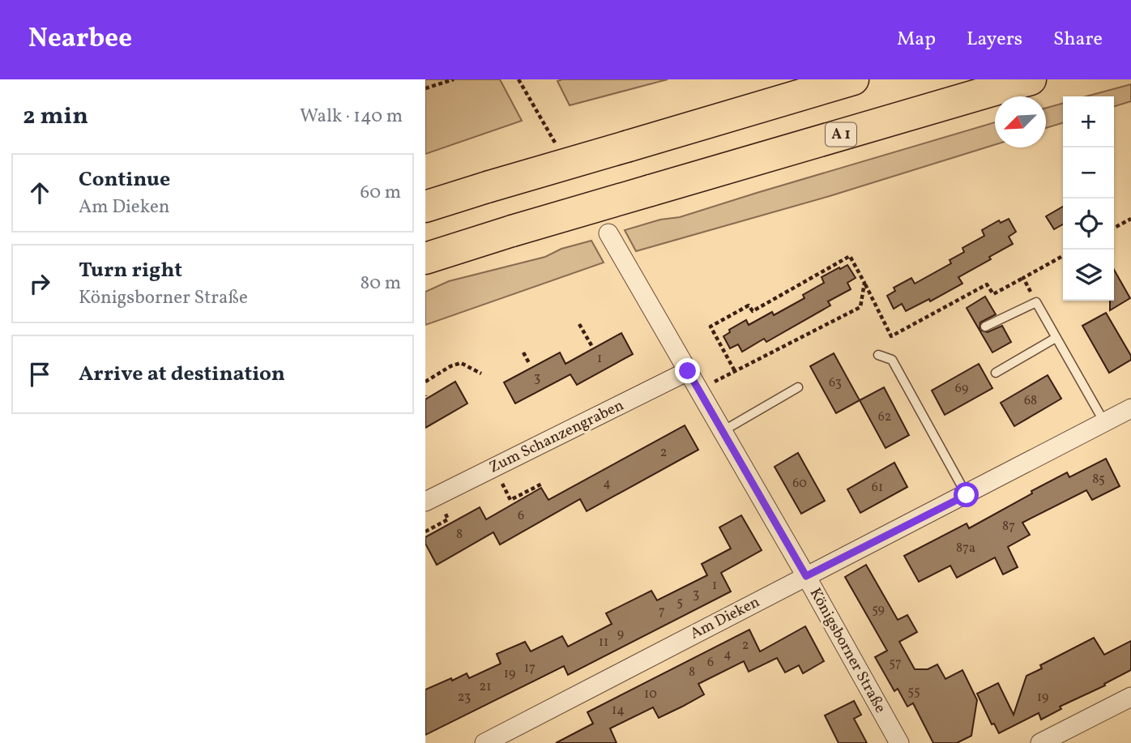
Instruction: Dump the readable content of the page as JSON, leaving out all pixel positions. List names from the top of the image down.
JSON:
{
  "streets": {
    "highway": ["A 1"],
    "street": ["Zum Schanzengraben", "Am Dieken", "Königsborner Straße"]
  },
  "crossings": [
    ["Zum Schanzengraben", "Königsborner Straße"],
    ["Am Dieken", "Königsborner Straße"]
  ],
  "house_numbers": [
    "1",
    "3",
    "63",
    "69",
    "68",
    "62",
    "2",
    "85",
    "4",
    "60",
    "61",
    "6",
    "87",
    "8",
    "87a",
    "1",
    "3",
    "5",
    "59",
    "7",
    "9",
    "11",
    "2",
    "4",
    "6",
    "57",
    "17",
    "8",
    "19",
    "21",
    "55",
    "10",
    "23",
    "19",
    "14"
  ],
  "north": "bottom left",
  "page": {
    "header": "Nearbee",
    "nav": ["Map", "Layers", "Share"],
    "heading": ["2 min", "Walk · 140 m"],
    "map_buttons": ["+", "−"],
    "list": [
      ["Continue", "Am Dieken", "60 m"],
      ["Turn right", "Königsborner Straße", "80 m"],
      "Arrive at destination"
    ]
  }
}
